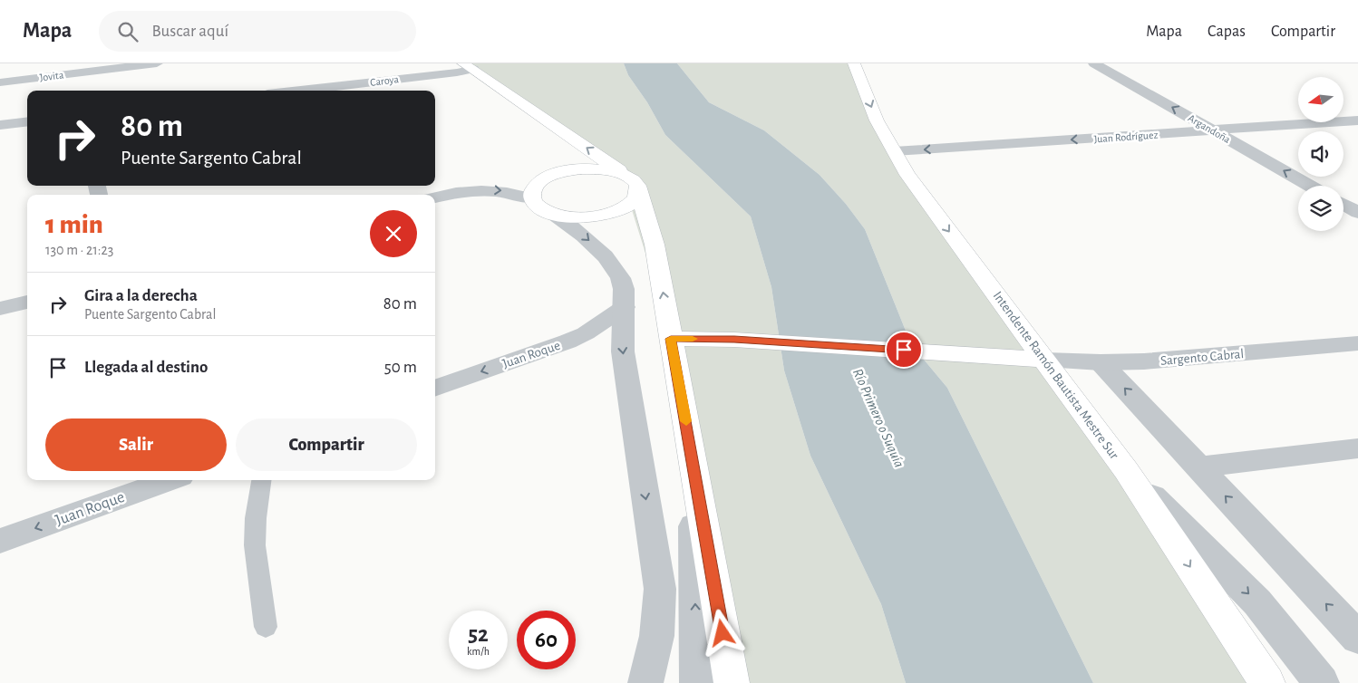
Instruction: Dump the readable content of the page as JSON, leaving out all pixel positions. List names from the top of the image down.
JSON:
{
  "streets": {
    "main road": ["Intendente Ramón Bautista Mestre Sur"],
    "street": [
      "Jovita",
      "Caroya",
      "Argandoña",
      "Juan Rodríguez",
      "Juan Roque",
      "Sargento Cabral"
    ]
  },
  "crossings": [
    ["Argandoña", "Juan Rodríguez"],
    ["Juan Rodríguez", "Intendente Ramón Bautista Mestre Sur"],
    ["Sargento Cabral", "Intendente Ramón Bautista Mestre Sur"]
  ],
  "one_way": ["Argandoña", "Juan Rodríguez", "Intendente Ramón Bautista Mestre Sur"],
  "water": ["Río Primero o Suquía"],
  "north": "left",
  "page": {
    "header": "Mapa",
    "search": "Buscar aquí",
    "nav": ["Mapa", "Capas", "Compartir"],
    "turn": ["80 m", "Puente Sargento Cabral"],
    "heading": ["1 min", "130 m · 21:23"],
    "list": [
      {
        "name": "Gira a la derecha",
        "note": "Puente Sargento Cabral",
        "value": "80 m"
      },
      {
        "name": "Llegada al destino",
        "value": "50 m"
      }
    ],
    "buttons": ["Salir", "Compartir"],
    "speed": "52 km/h",
    "limit": "60"
  }
}
